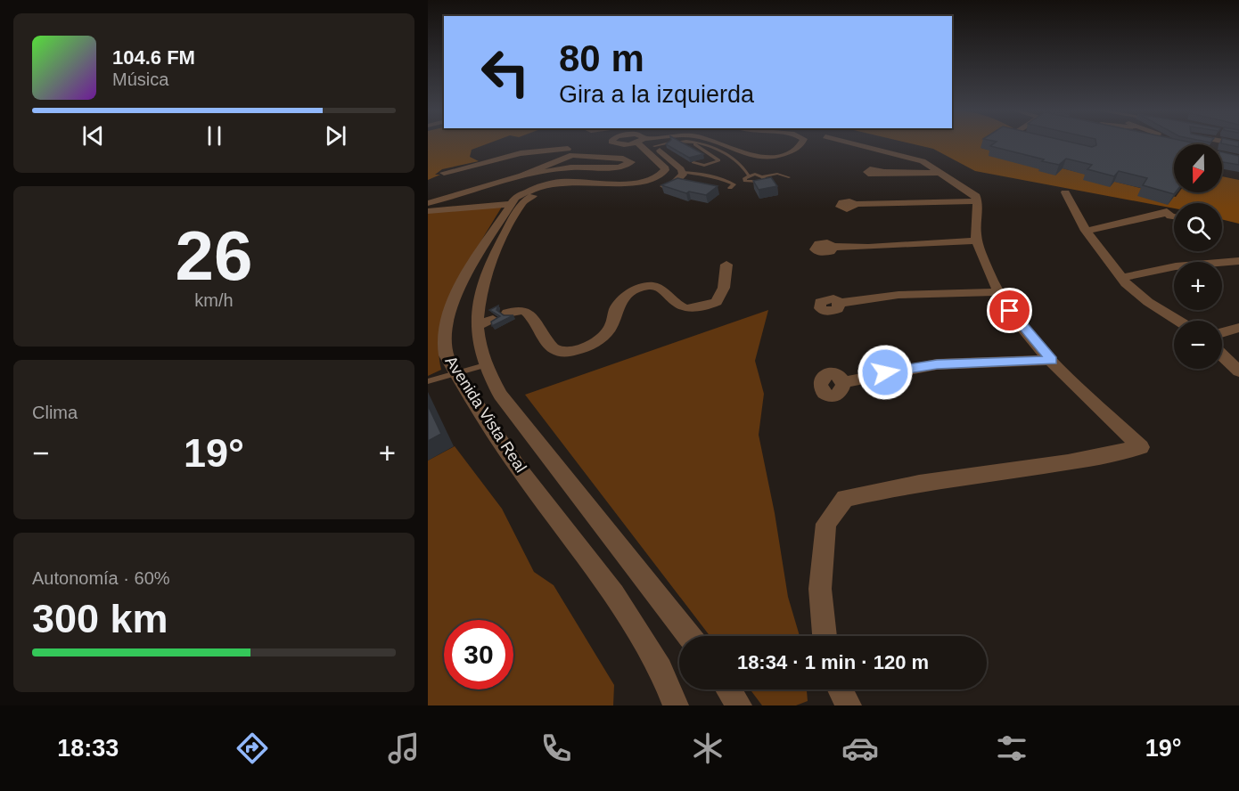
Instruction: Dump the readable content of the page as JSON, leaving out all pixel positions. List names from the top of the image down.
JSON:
{
  "streets": {
    "street": ["Avenida Vista Real"]
  },
  "north": "bottom",
  "page": {
    "turn": ["80 m", "Gira a la izquierda"],
    "song": ["104.6 FM", "Música"],
    "map_buttons": ["+", "−"],
    "tile": [
      ["26", "km/h"],
      "Clima",
      ["Autonomía · 60%", "300 km"]
    ],
    "heat": ["−", "19°", "+"],
    "limit": "30",
    "trip": "18:34 · 1 min · 120 m",
    "tabs": ["18:33", "19°"]
  }
}
